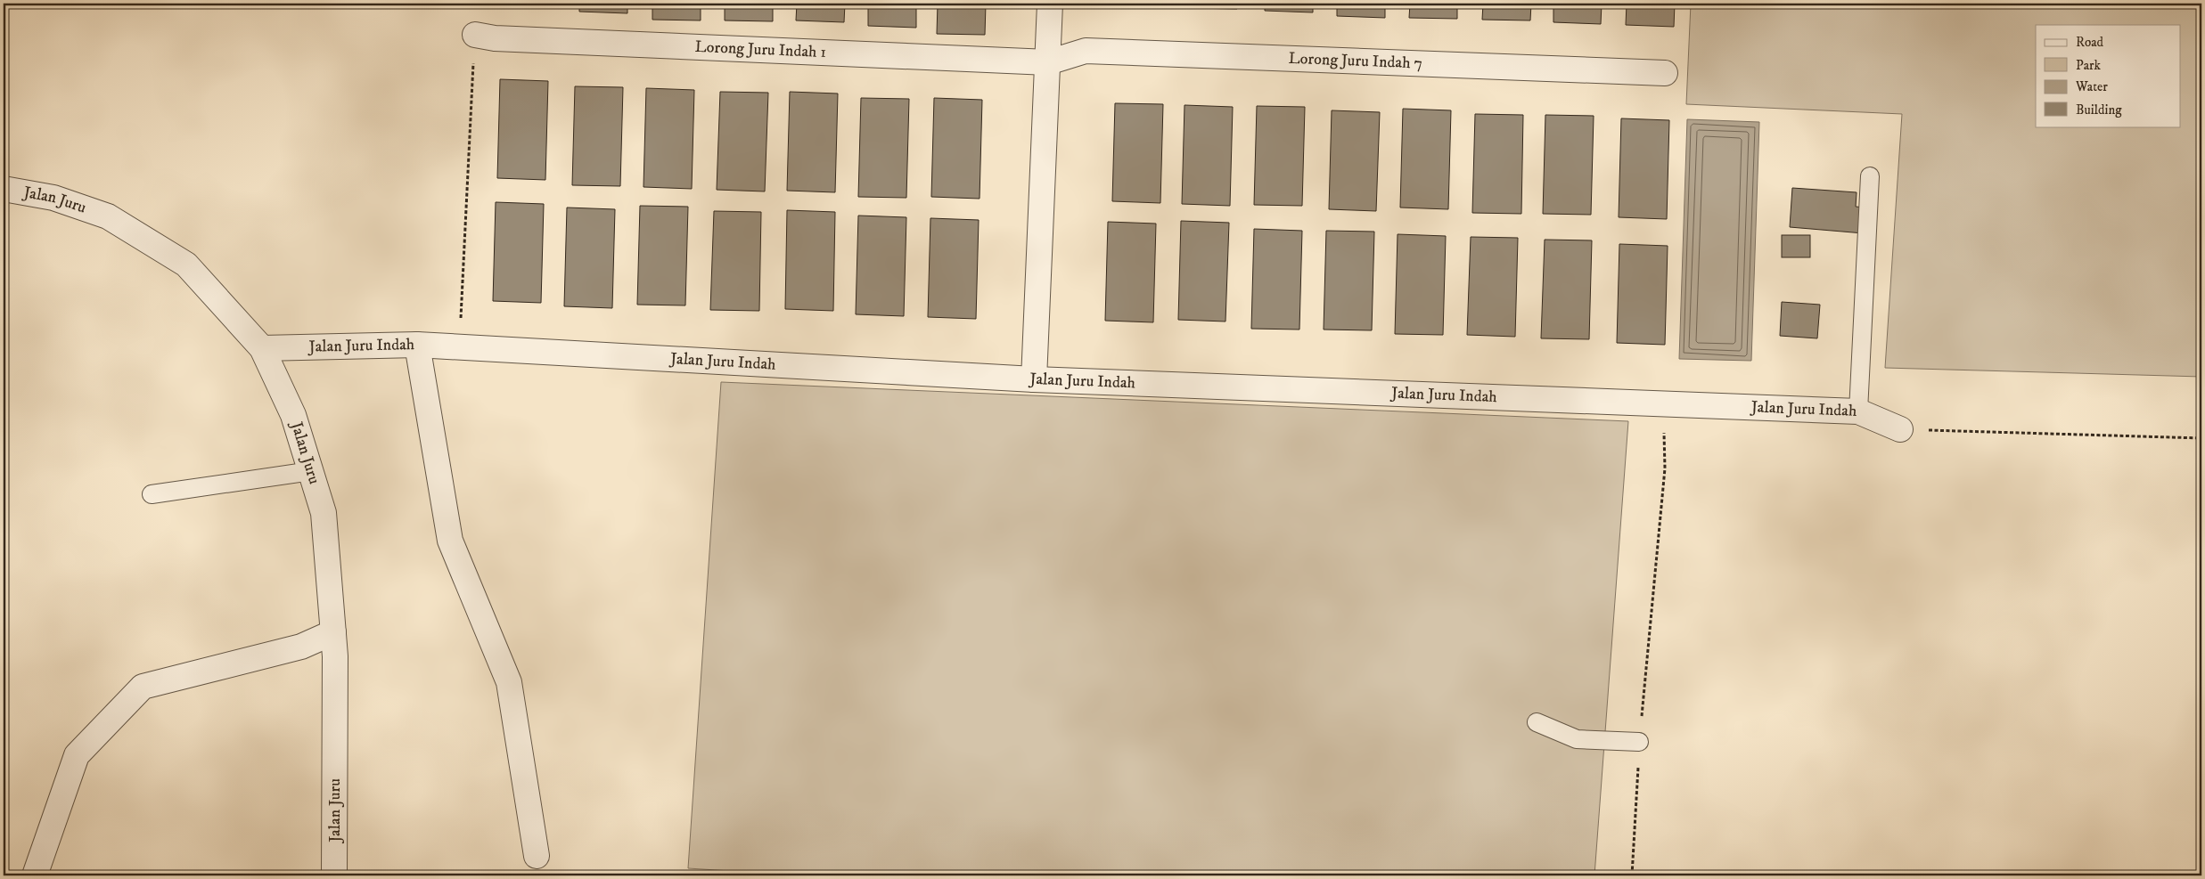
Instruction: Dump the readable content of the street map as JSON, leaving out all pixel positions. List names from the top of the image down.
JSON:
{
  "streets": {
    "street": [
      "Lorong Juru Indah 1",
      "Lorong Juru Indah 7",
      "Jalan Juru",
      "Jalan Juru Indah"
    ]
  },
  "crossings": [
    ["Lorong Juru Indah 1", "Lorong Juru Indah 7"],
    ["Jalan Juru", "Jalan Juru Indah"]
  ],
  "legend": [
    "Road",
    "Park",
    "Water",
    "Building"
  ]
}
